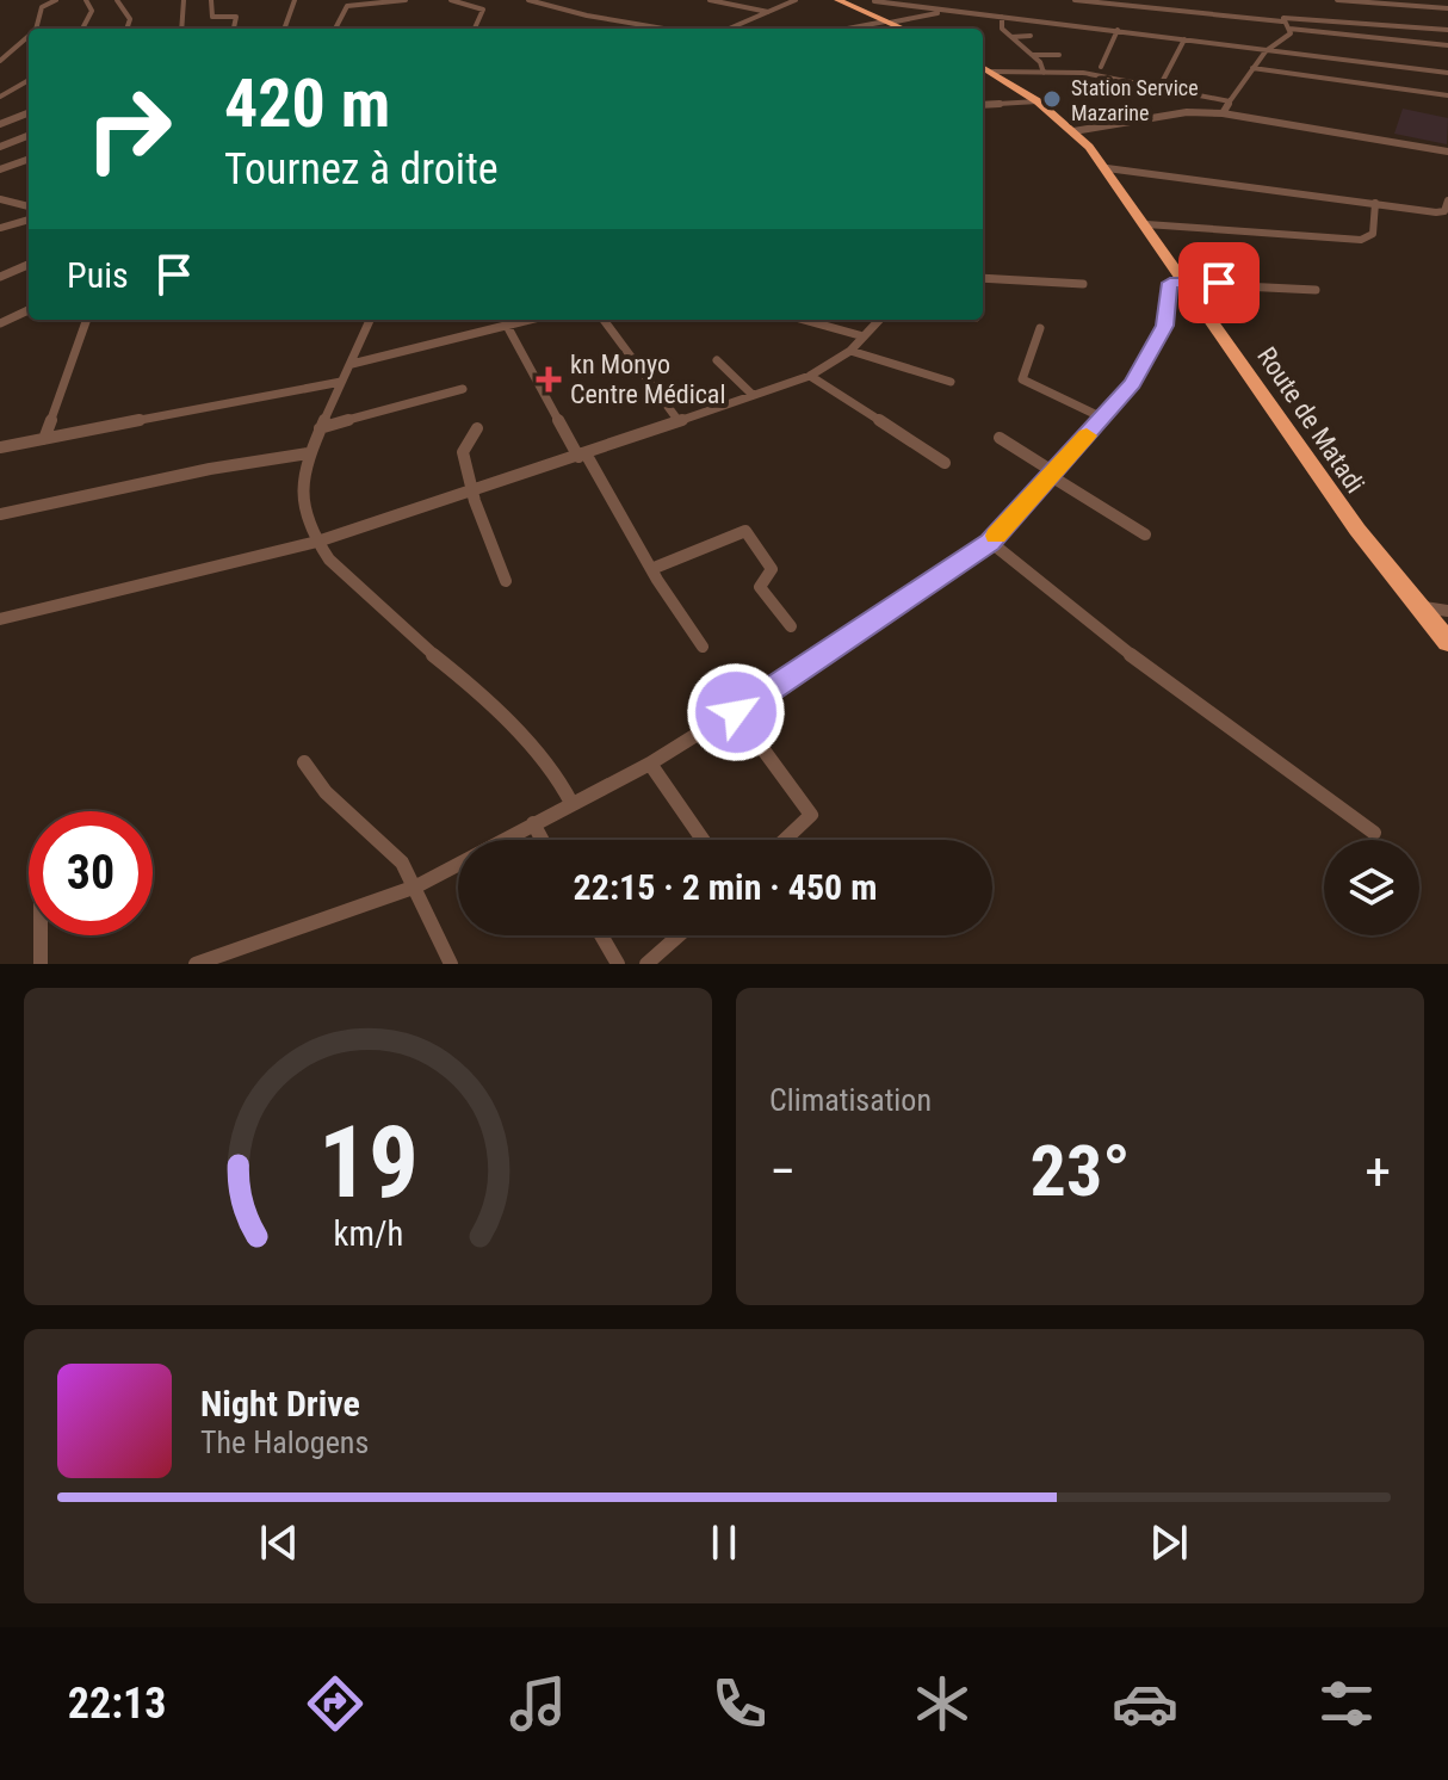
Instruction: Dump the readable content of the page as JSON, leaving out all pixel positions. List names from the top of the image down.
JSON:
{
  "streets": {
    "highway": ["Route de Matadi"]
  },
  "places": {
    "other": ["Station Service Mazarine"],
    "health": ["kn Monyo Centre Médical"]
  },
  "page": {
    "turn": ["420 m", "Tournez à droite"],
    "then": "Puis",
    "limit": "30",
    "trip": "22:15 · 2 min · 450 m",
    "tile": "Climatisation",
    "heat": ["−", "23°", "+"],
    "song": ["Night Drive", "The Halogens"],
    "tabs": "22:13",
    "gauge": ["19", "km/h"]
  }
}
